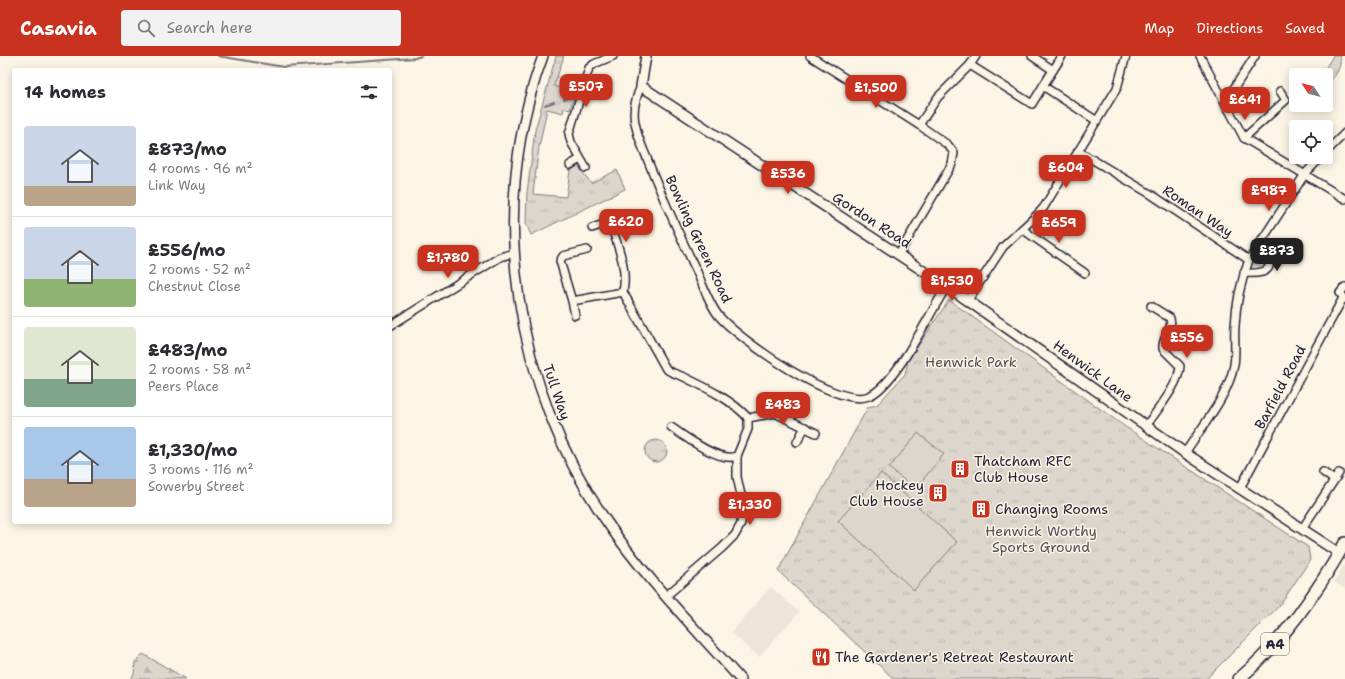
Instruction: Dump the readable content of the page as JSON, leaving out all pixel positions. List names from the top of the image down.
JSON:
{
  "streets": {
    "main road": ["A4"],
    "street": [
      "Roman Way",
      "Gordon Road",
      "Bowling Green Road",
      "Henwick Lane",
      "Barfield Road",
      "Tull Way"
    ]
  },
  "crossings": [
    ["Gordon Road", "Bowling Green Road"],
    ["Gordon Road", "Henwick Lane"],
    ["Bowling Green Road", "Henwick Lane"],
    ["Henwick Lane", "Barfield Road"],
    ["Henwick Lane", "A4"]
  ],
  "parks": ["Henwick Park", "Henwick Worthy Sports Ground"],
  "places": {
    "building": ["Thatcham RFC Club House", "Hockey Club House", "Changing Rooms"],
    "restaurant": ["The Gardener's Retreat Restaurant"]
  },
  "north": "top left",
  "page": {
    "header": "Casavia",
    "search": "Search here",
    "nav": ["Map", "Directions", "Saved"],
    "heading": "14 homes",
    "price": [
      "£507",
      "£1,500",
      "£641",
      "£604",
      "£536",
      "£987",
      "£620",
      "£659",
      "£873",
      "£1,780",
      "£1,530",
      "£556",
      "£483",
      "£1,330"
    ],
    "list": [
      {
        "name": "£873/mo",
        "note": "4 rooms · 96 m² · Link Way"
      },
      {
        "name": "£556/mo",
        "note": "2 rooms · 52 m² · Chestnut Close"
      },
      {
        "name": "£483/mo",
        "note": "2 rooms · 58 m² · Peers Place"
      },
      {
        "name": "£1,330/mo",
        "note": "3 rooms · 116 m² · Sowerby Street"
      }
    ]
  }
}
